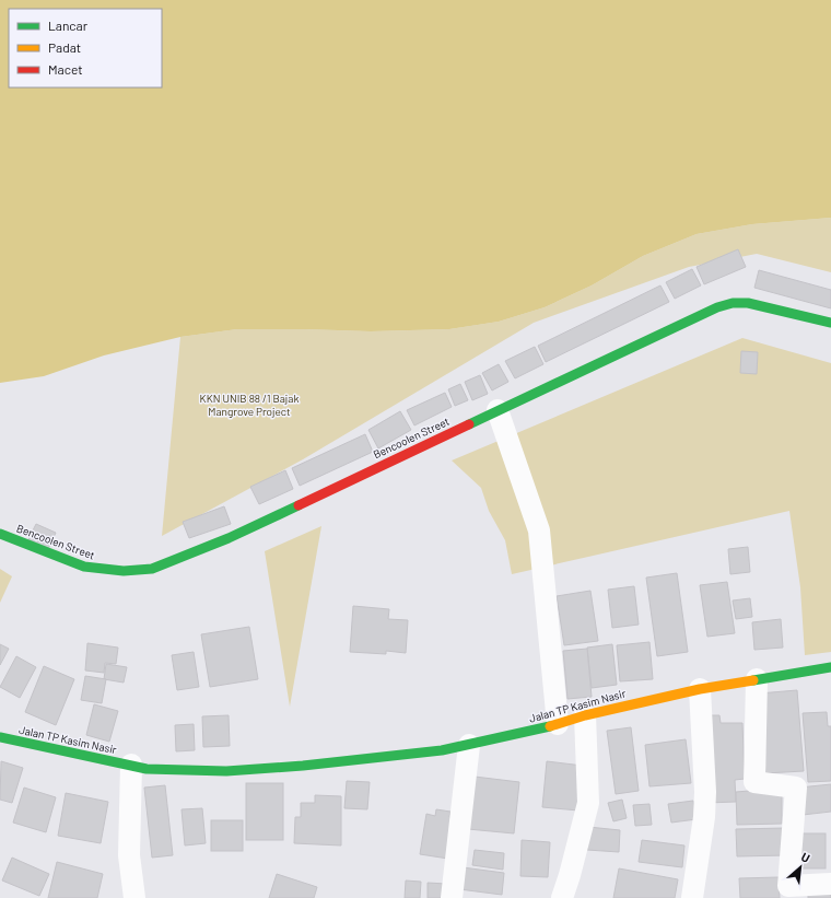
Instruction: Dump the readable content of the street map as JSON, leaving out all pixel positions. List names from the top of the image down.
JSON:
{
  "streets": {
    "main road": ["Bencoolen Street", "Jalan TP Kasim Nasir"]
  },
  "parks": ["KKN UNIB 88 /1 Bajak Mangrove Project"],
  "legend": ["Lancar", "Padat", "Macet"],
  "north": "top right"
}
